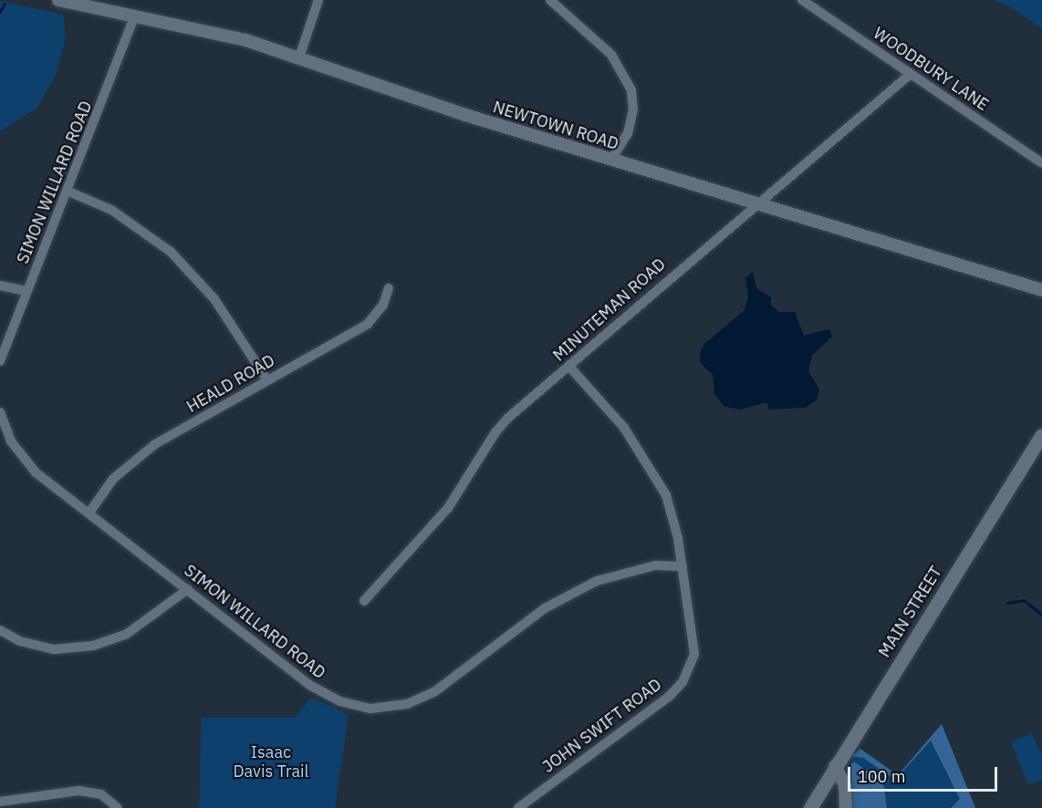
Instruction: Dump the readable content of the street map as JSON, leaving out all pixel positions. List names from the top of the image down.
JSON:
{
  "streets": {
    "main road": ["MAIN STREET"],
    "street": [
      "WOODBURY LANE",
      "NEWTOWN ROAD",
      "SIMON WILLARD ROAD",
      "MINUTEMAN ROAD",
      "HEALD ROAD",
      "JOHN SWIFT ROAD"
    ]
  },
  "crossings": [
    ["WOODBURY LANE", "MINUTEMAN ROAD"],
    ["NEWTOWN ROAD", "SIMON WILLARD ROAD"],
    ["NEWTOWN ROAD", "MINUTEMAN ROAD"],
    ["SIMON WILLARD ROAD", "HEALD ROAD"],
    ["SIMON WILLARD ROAD", "JOHN SWIFT ROAD"],
    ["MINUTEMAN ROAD", "JOHN SWIFT ROAD"]
  ],
  "parks": ["Isaac Davis Trail"],
  "scale_bar": "100 m"
}
